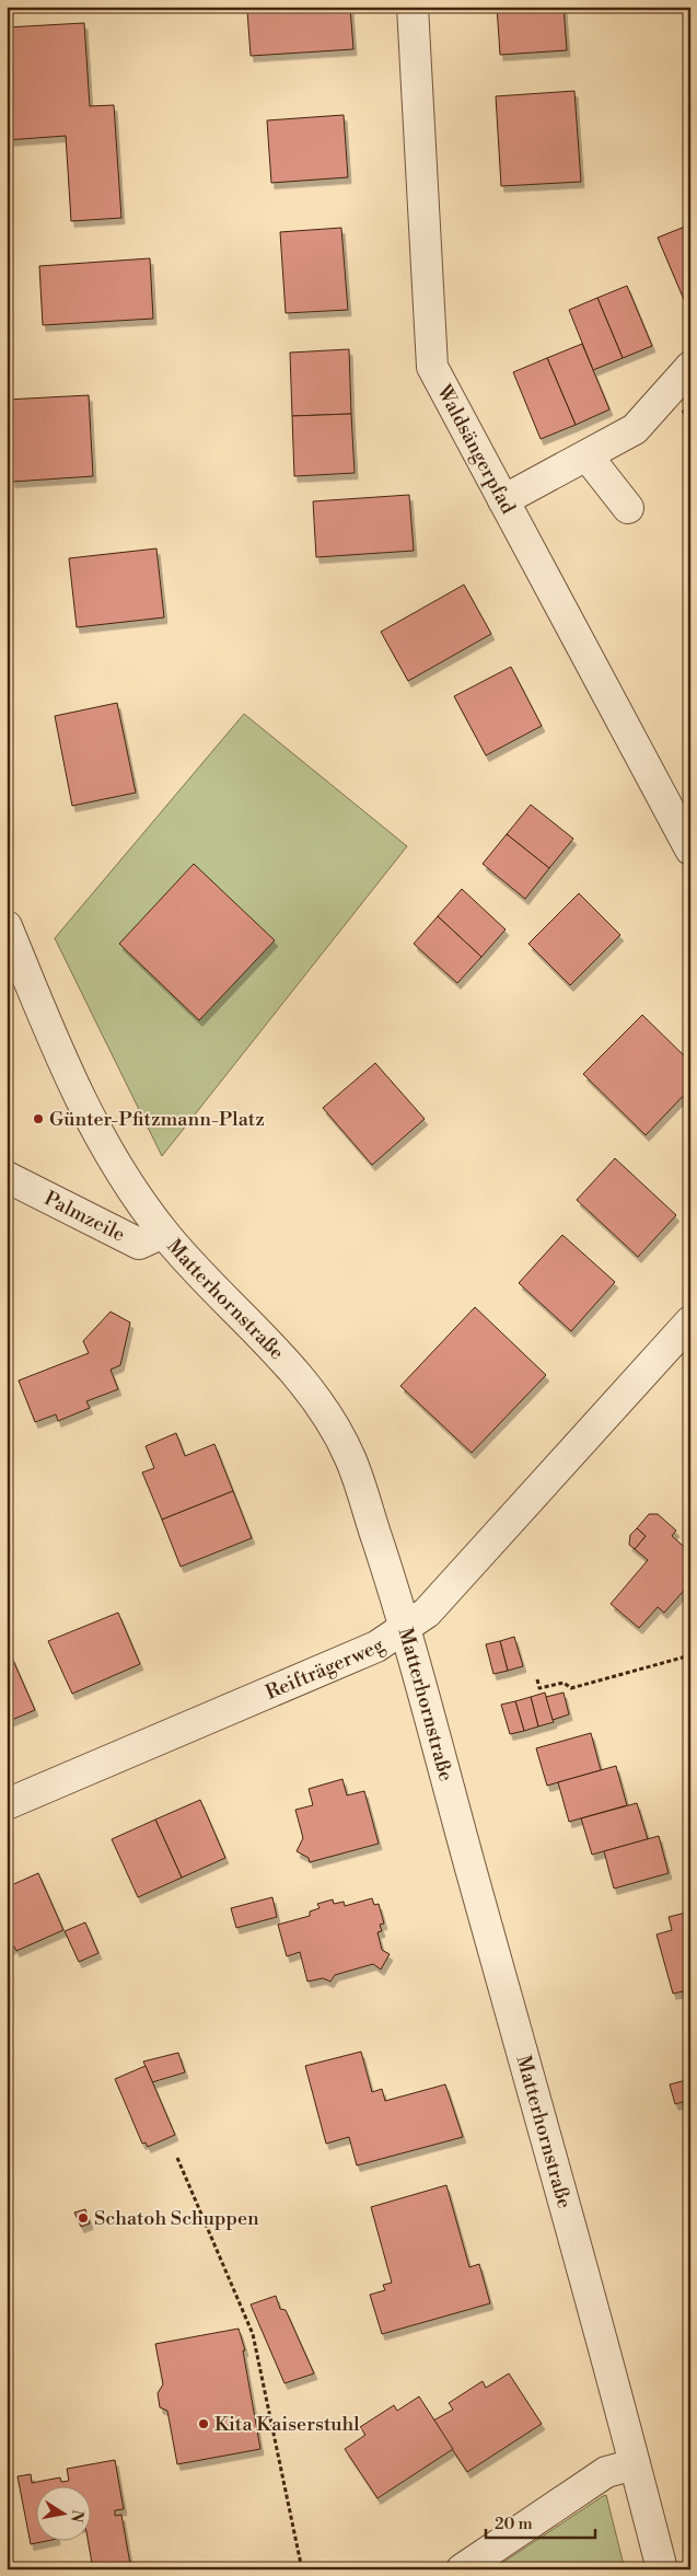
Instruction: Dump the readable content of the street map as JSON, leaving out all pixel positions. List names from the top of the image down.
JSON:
{
  "streets": {
    "street": [
      "Waldsängerpfad",
      "Palmzeile",
      "Matterhornstraße",
      "Reifträgerweg"
    ]
  },
  "crossings": [
    ["Palmzeile", "Matterhornstraße"],
    ["Matterhornstraße", "Reifträgerweg"]
  ],
  "places": ["Günter-Pfitzmann-Platz", "Schatoh Schuppen", "Kita Kaiserstuhl"],
  "scale_bar": "20 m",
  "north": "right"
}
